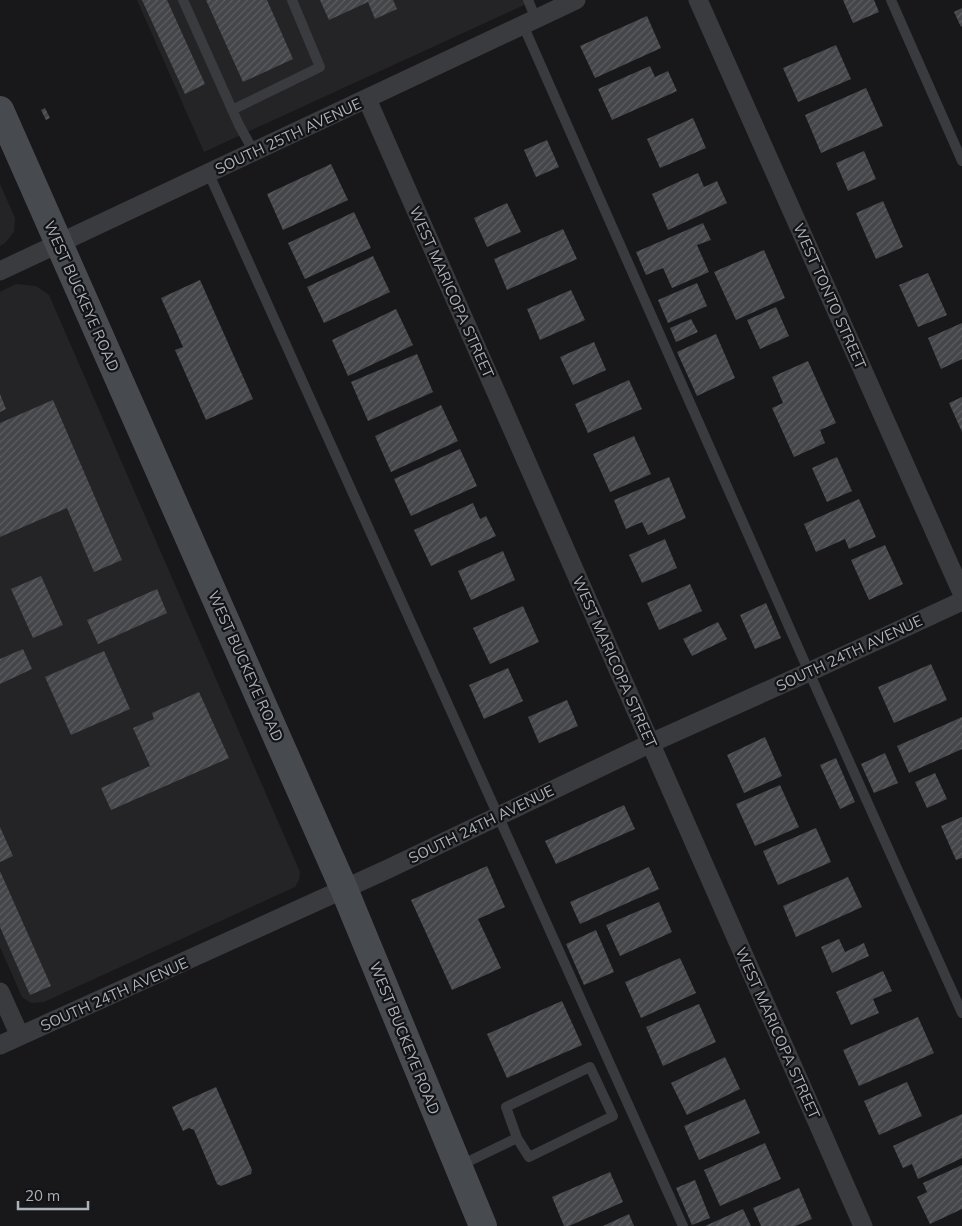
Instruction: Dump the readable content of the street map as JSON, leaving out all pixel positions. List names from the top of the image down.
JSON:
{
  "streets": {
    "main road": ["WEST BUCKEYE ROAD"],
    "street": [
      "SOUTH 25TH AVENUE",
      "WEST MARICOPA STREET",
      "WEST TONTO STREET",
      "SOUTH 24TH AVENUE"
    ]
  },
  "crossings": [
    ["SOUTH 25TH AVENUE", "WEST MARICOPA STREET"],
    ["SOUTH 25TH AVENUE", "WEST BUCKEYE ROAD"],
    ["WEST MARICOPA STREET", "SOUTH 24TH AVENUE"],
    ["WEST BUCKEYE ROAD", "SOUTH 24TH AVENUE"]
  ],
  "scale_bar": "20 m"
}
